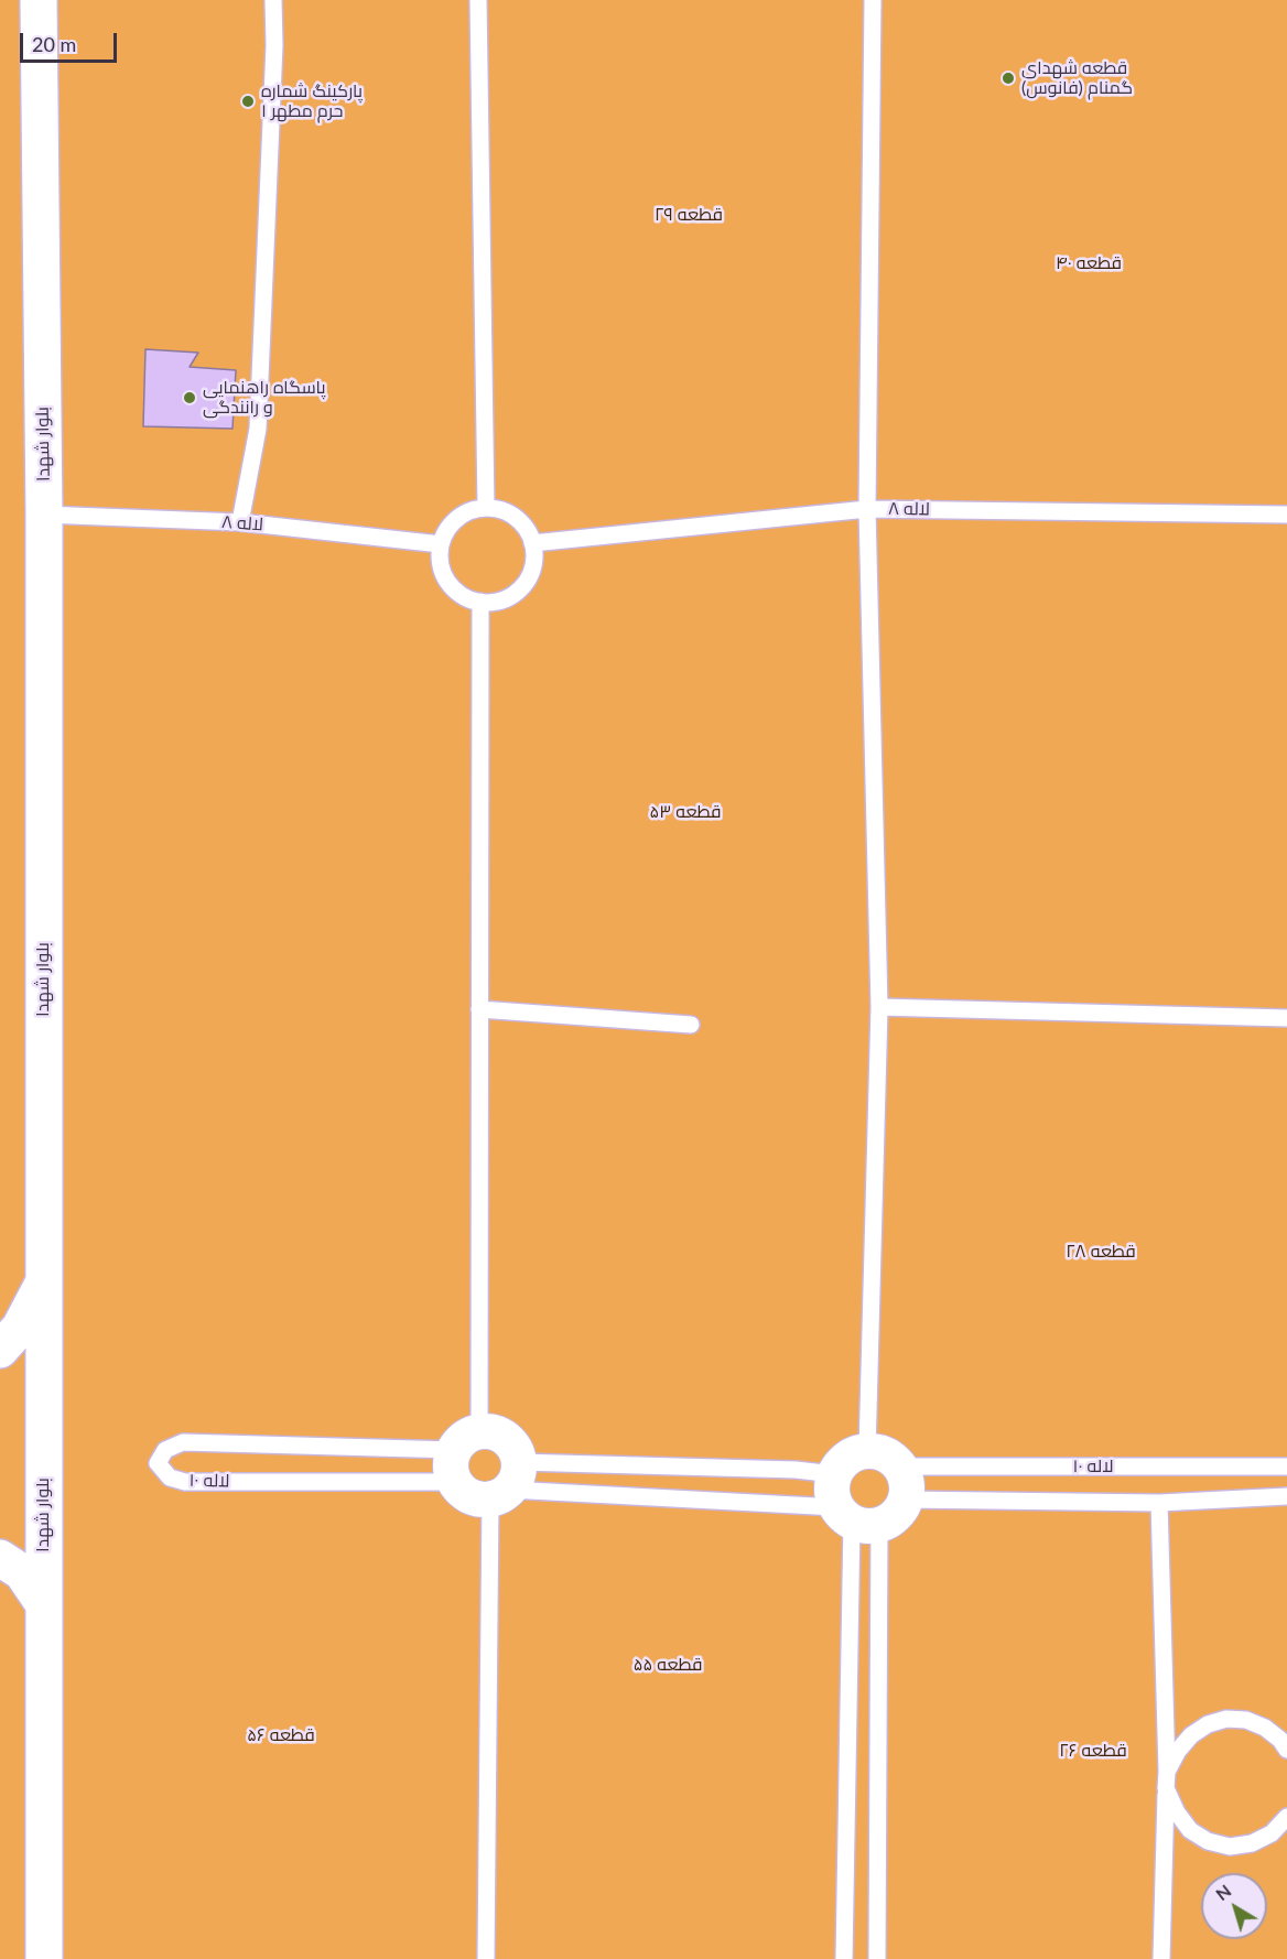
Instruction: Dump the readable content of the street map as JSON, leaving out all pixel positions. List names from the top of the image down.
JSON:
{
  "streets": {
    "street": ["بلوار شهدا"],
    "lane": ["لاله ۸", "لاله ۱۰"]
  },
  "crossings": [
    ["بلوار شهدا", "لاله ۸"]
  ],
  "parks": [
    "قطعه ۲۹",
    "قطعه ۴۰",
    "قطعه ۵۳",
    "قطعه ۲۸",
    "قطعه ۵۵",
    "قطعه ۵۶",
    "قطعه ۲۶"
  ],
  "places": ["قطعه‌ شهدای گمنام (فانوس)", "پارکینگ شماره ۱ حرم مطهر", "پاسگاه راهنمایی و رانندگی"],
  "scale_bar": "20 m",
  "north": "top left"
}
